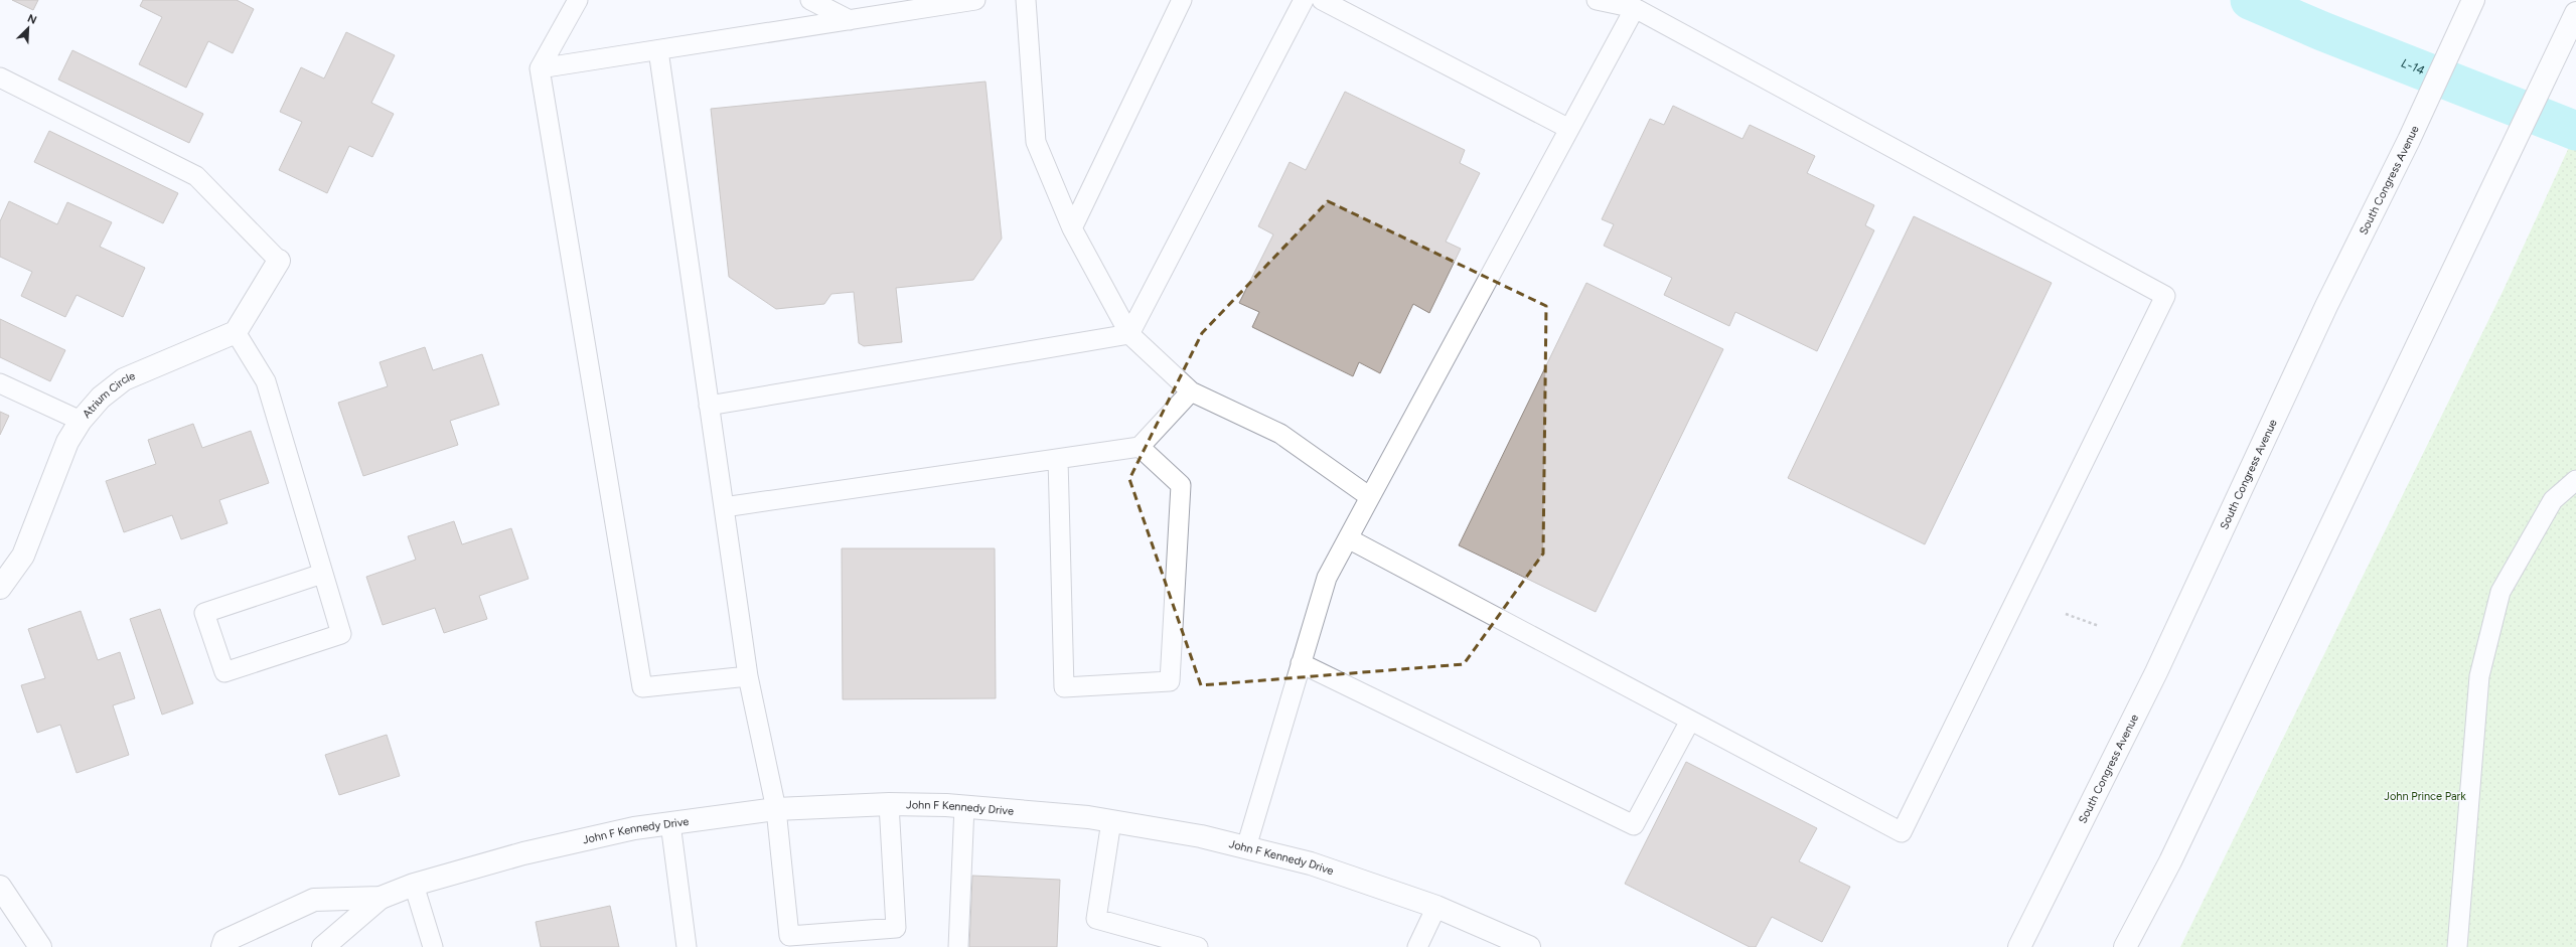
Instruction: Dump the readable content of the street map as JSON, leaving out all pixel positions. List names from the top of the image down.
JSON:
{
  "streets": {
    "main road": ["South Congress Avenue", "Atrium Circle", "John F Kennedy Drive"]
  },
  "water": ["L-14"],
  "parks": ["John Prince Park"],
  "north": "top right"
}
